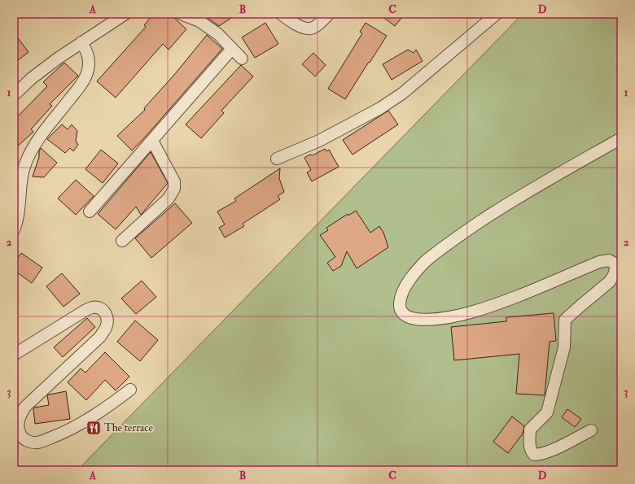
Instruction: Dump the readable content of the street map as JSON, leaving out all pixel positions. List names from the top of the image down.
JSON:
{
  "places": {
    "restaurant": ["The terrace"]
  },
  "grid": {
    "columns": [
      "A",
      "B",
      "C",
      "D"
    ],
    "rows": ["1", "2", "3"]
  }
}
